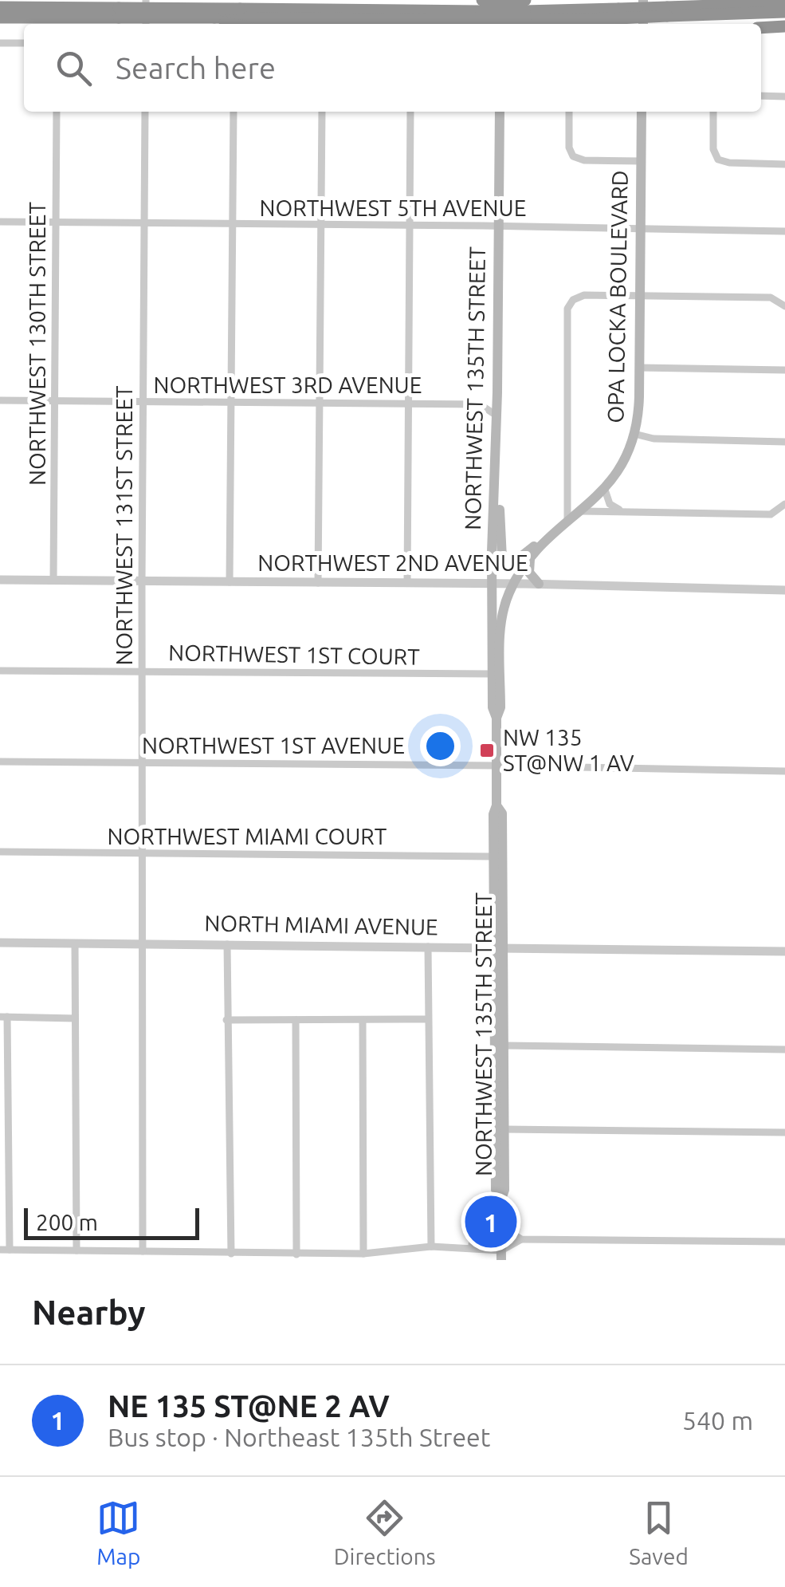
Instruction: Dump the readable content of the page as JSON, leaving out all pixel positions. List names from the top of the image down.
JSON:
{
  "streets": {
    "main road": ["OPA LOCKA BOULEVARD", "NORTHWEST 135TH STREET"],
    "street": [
      "NORTHWEST 5TH AVENUE",
      "NORTHWEST 130TH STREET",
      "NORTHWEST 3RD AVENUE",
      "NORTHWEST 131ST STREET",
      "NORTHWEST 2ND AVENUE",
      "NORTHWEST 1ST COURT",
      "NORTHWEST 1ST AVENUE",
      "NORTHWEST MIAMI COURT",
      "NORTH MIAMI AVENUE"
    ]
  },
  "crossings": [
    ["NORTHWEST 5TH AVENUE", "OPA LOCKA BOULEVARD"],
    ["NORTHWEST 5TH AVENUE", "NORTHWEST 130TH STREET"],
    ["NORTHWEST 5TH AVENUE", "NORTHWEST 135TH STREET"],
    ["NORTHWEST 5TH AVENUE", "NORTHWEST 131ST STREET"],
    ["OPA LOCKA BOULEVARD", "NORTHWEST 135TH STREET"],
    ["OPA LOCKA BOULEVARD", "NORTHWEST 2ND AVENUE"],
    ["NORTHWEST 130TH STREET", "NORTHWEST 3RD AVENUE"],
    ["NORTHWEST 130TH STREET", "NORTHWEST 2ND AVENUE"],
    ["NORTHWEST 3RD AVENUE", "NORTHWEST 135TH STREET"],
    ["NORTHWEST 3RD AVENUE", "NORTHWEST 131ST STREET"],
    ["NORTHWEST 135TH STREET", "NORTHWEST 2ND AVENUE"],
    ["NORTHWEST 135TH STREET", "NORTHWEST 1ST COURT"],
    ["NORTHWEST 135TH STREET", "NORTHWEST 1ST AVENUE"],
    ["NORTHWEST 135TH STREET", "NORTHWEST MIAMI COURT"],
    ["NORTHWEST 135TH STREET", "NORTH MIAMI AVENUE"],
    ["NORTHWEST 131ST STREET", "NORTHWEST 2ND AVENUE"],
    ["NORTHWEST 131ST STREET", "NORTHWEST 1ST COURT"],
    ["NORTHWEST 131ST STREET", "NORTHWEST 1ST AVENUE"],
    ["NORTHWEST 131ST STREET", "NORTHWEST MIAMI COURT"],
    ["NORTHWEST 131ST STREET", "NORTH MIAMI AVENUE"]
  ],
  "places": {
    "transit": ["NW 135 ST@NW 1 AV"]
  },
  "scale_bar": "200 m",
  "page": {
    "search": "Search here",
    "pins": "1",
    "scale": "200 m",
    "heading": "Nearby",
    "list": [
      {
        "mark": "1",
        "name": "NE 135 ST@NE 2 AV",
        "note": "Bus stop · Northeast 135th Street",
        "value": "540 m"
      }
    ],
    "nav": ["Map", "Directions", "Saved"]
  }
}
